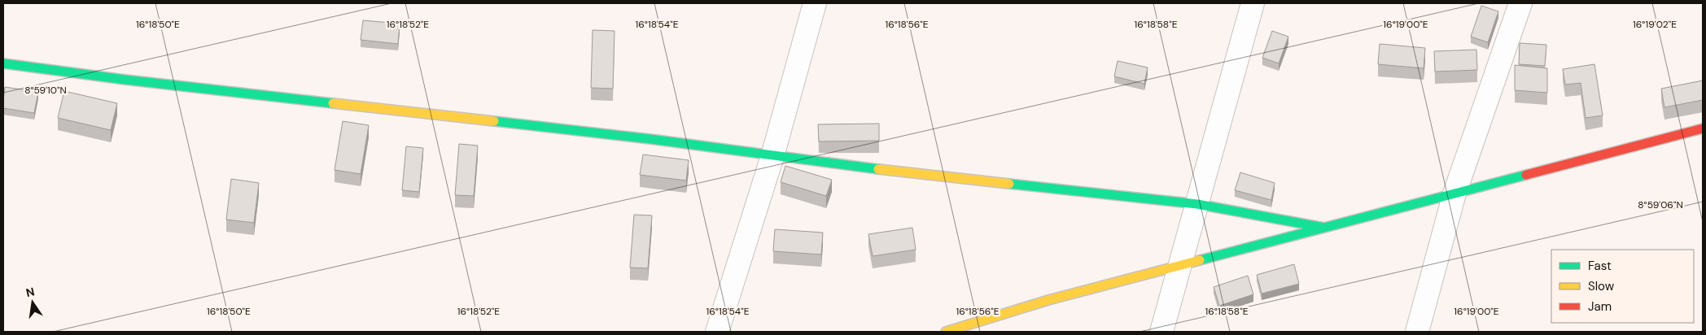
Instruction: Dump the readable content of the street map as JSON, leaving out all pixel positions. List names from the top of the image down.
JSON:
{
  "legend": ["Fast", "Slow", "Jam"],
  "north": "top",
  "coordinates": [
    "16°18'50\"E",
    "16°18'52\"E",
    "16°18'54\"E",
    "16°18'56\"E",
    "16°18'58\"E",
    "16°19'00\"E",
    "16°19'02\"E",
    "8°59'10\"N",
    "8°59'06\"N"
  ]
}
